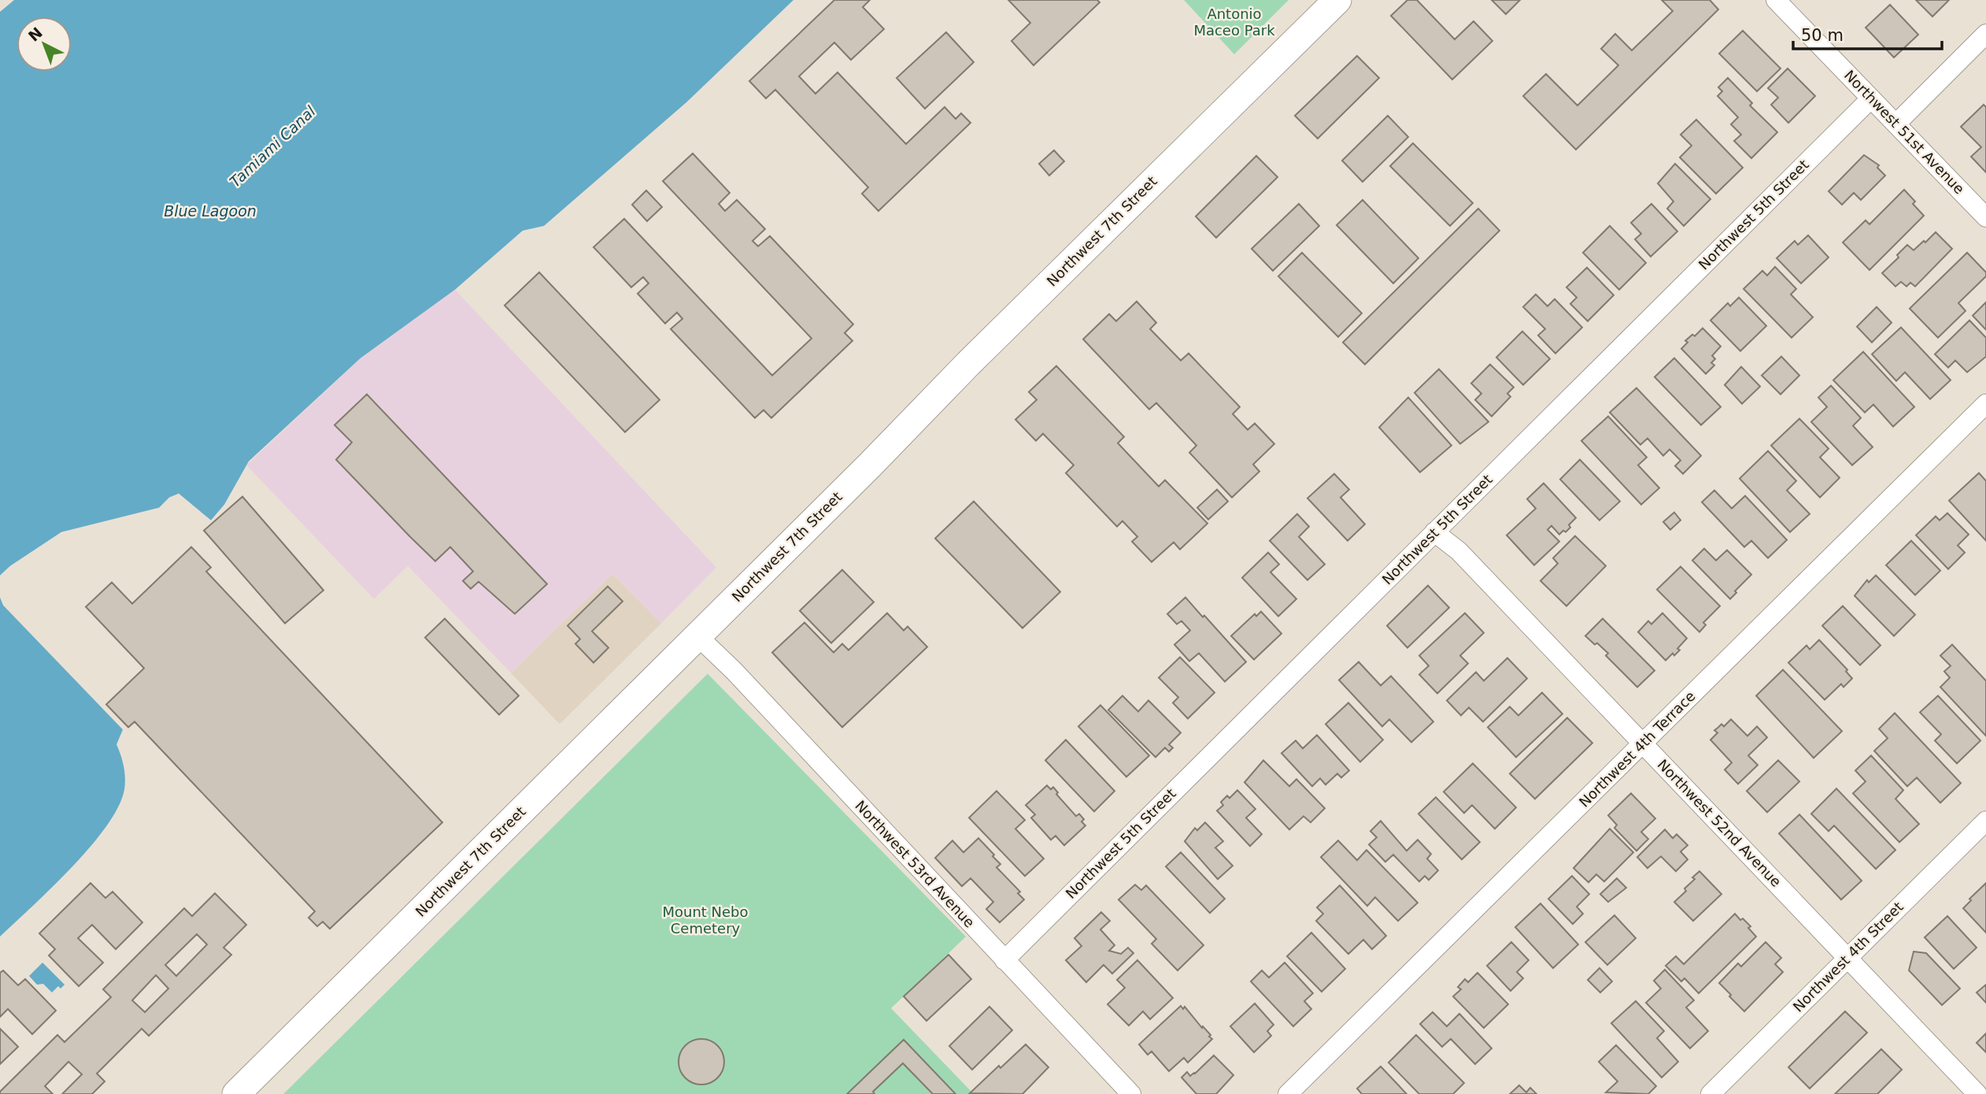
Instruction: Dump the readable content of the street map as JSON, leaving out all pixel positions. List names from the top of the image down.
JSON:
{
  "streets": {
    "main road": ["Northwest 7th Street"],
    "street": [
      "Northwest 51st Avenue",
      "Northwest 5th Street",
      "Northwest 4th Terrace",
      "Northwest 52nd Avenue",
      "Northwest 53rd Avenue",
      "Northwest 4th Street"
    ]
  },
  "crossings": [
    ["Northwest 51st Avenue", "Northwest 5th Street"],
    ["Northwest 5th Street", "Northwest 52nd Avenue"],
    ["Northwest 5th Street", "Northwest 53rd Avenue"],
    ["Northwest 7th Street", "Northwest 53rd Avenue"],
    ["Northwest 4th Terrace", "Northwest 52nd Avenue"],
    ["Northwest 52nd Avenue", "Northwest 4th Street"]
  ],
  "water": ["Tamiami Canal", "Blue Lagoon"],
  "parks": ["Antonio Maceo Park", "Mount Nebo Cemetery"],
  "scale_bar": "50 m",
  "north": "top left"
}
